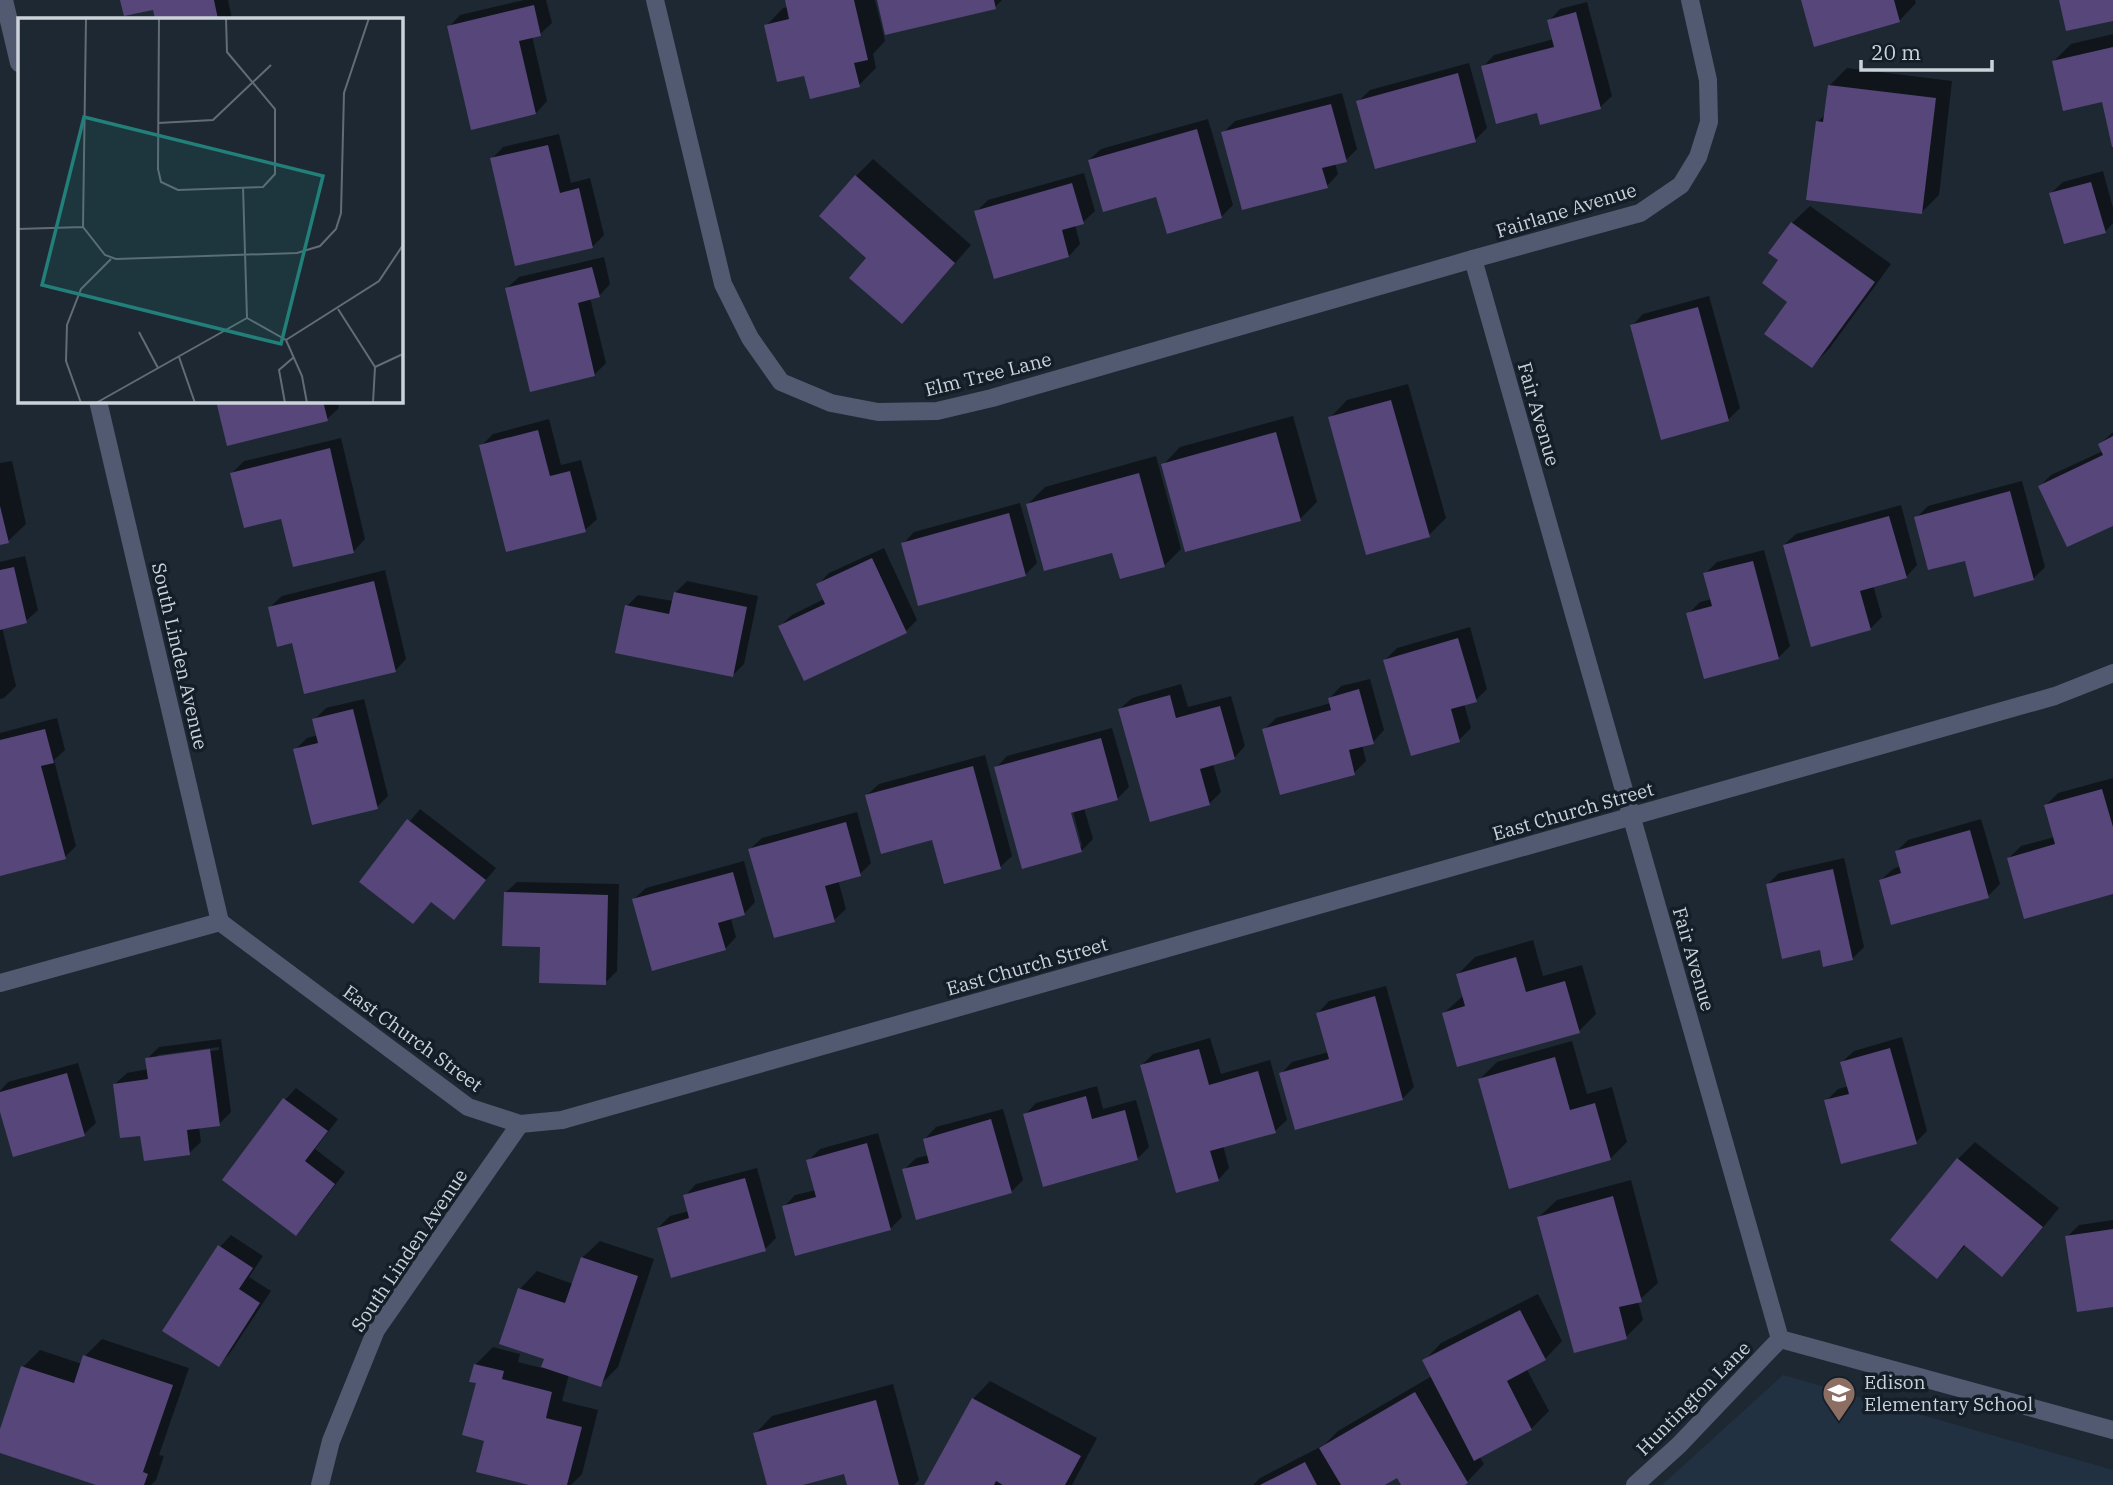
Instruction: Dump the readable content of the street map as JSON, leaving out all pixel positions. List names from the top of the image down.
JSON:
{
  "streets": {
    "street": [
      "Fairlane Avenue",
      "Elm Tree Lane",
      "Fair Avenue",
      "South Linden Avenue",
      "East Church Street",
      "Huntington Lane"
    ]
  },
  "crossings": [
    ["Fairlane Avenue", "Elm Tree Lane"],
    ["Fairlane Avenue", "Fair Avenue"],
    ["Elm Tree Lane", "Fair Avenue"],
    ["Fair Avenue", "East Church Street"],
    ["Fair Avenue", "Huntington Lane"],
    ["South Linden Avenue", "East Church Street"]
  ],
  "places": {
    "school or university": ["Edison Elementary School"]
  },
  "scale_bar": "20 m"
}
